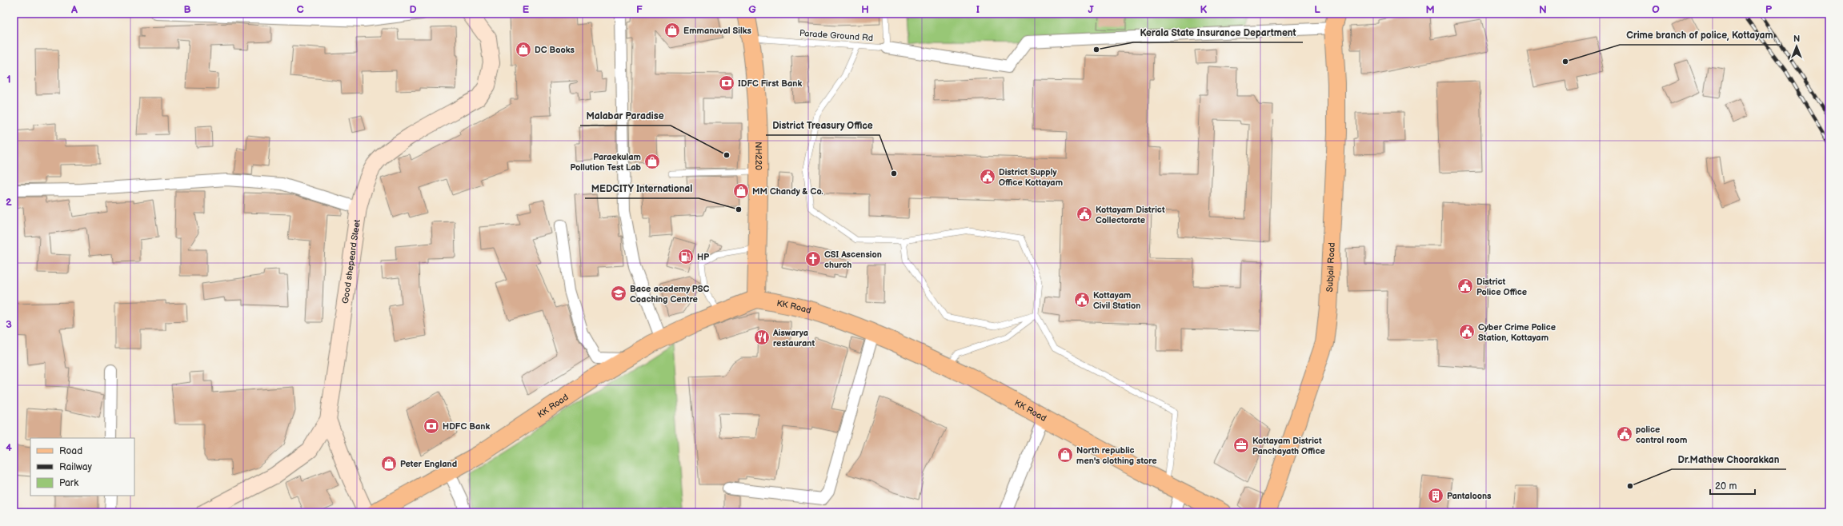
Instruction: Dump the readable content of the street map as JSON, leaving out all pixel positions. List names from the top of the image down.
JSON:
{
  "streets": {
    "main road": [
      "NH220",
      "Good shepeard Steet",
      "Subjail Road",
      "KK Road"
    ],
    "lane": ["Parade Ground Rd"]
  },
  "crossings": [
    ["Parade Ground Rd", "NH220"],
    ["NH220", "KK Road"]
  ],
  "places": {
    "shop": [
      "Emmanuval Silks",
      "DC Books",
      "Paraekulam Pollution Test Lab",
      "MM Chandy & Co.",
      "North republic men's clothing store",
      "Peter England"
    ],
    "other": [
      "Kerala State Insurance Department",
      "Crime branch of police, Kottayam",
      "Malabar Paradise",
      "District Treasury Office",
      "MEDCITY International",
      "Dr.Mathew Choorakkan"
    ],
    "bank": ["IDFC First Bank", "HDFC Bank"],
    "public building": [
      "District Supply Office Kottayam",
      "Kottayam District Collectorate",
      "District Police Office",
      "Kottayam Civil Station",
      "Cyber Crime Police Station, Kottayam",
      "police control room"
    ],
    "fuel station": ["HP"],
    "church": ["CSI Ascension church"],
    "school or university": ["Bace academy PSC Coaching Centre"],
    "restaurant": ["Aiswarya restaurant"],
    "office": ["Kottayam District Panchayath Office"],
    "building": ["Pantaloons"]
  },
  "legend": ["Road", "Railway", "Park"],
  "scale_bar": "20 m",
  "north": "top",
  "grid": {
    "columns": [
      "A",
      "B",
      "C",
      "D",
      "E",
      "F",
      "G",
      "H",
      "I",
      "J",
      "K",
      "L",
      "M",
      "N",
      "O",
      "P"
    ],
    "rows": [
      "1",
      "2",
      "3",
      "4"
    ]
  }
}
